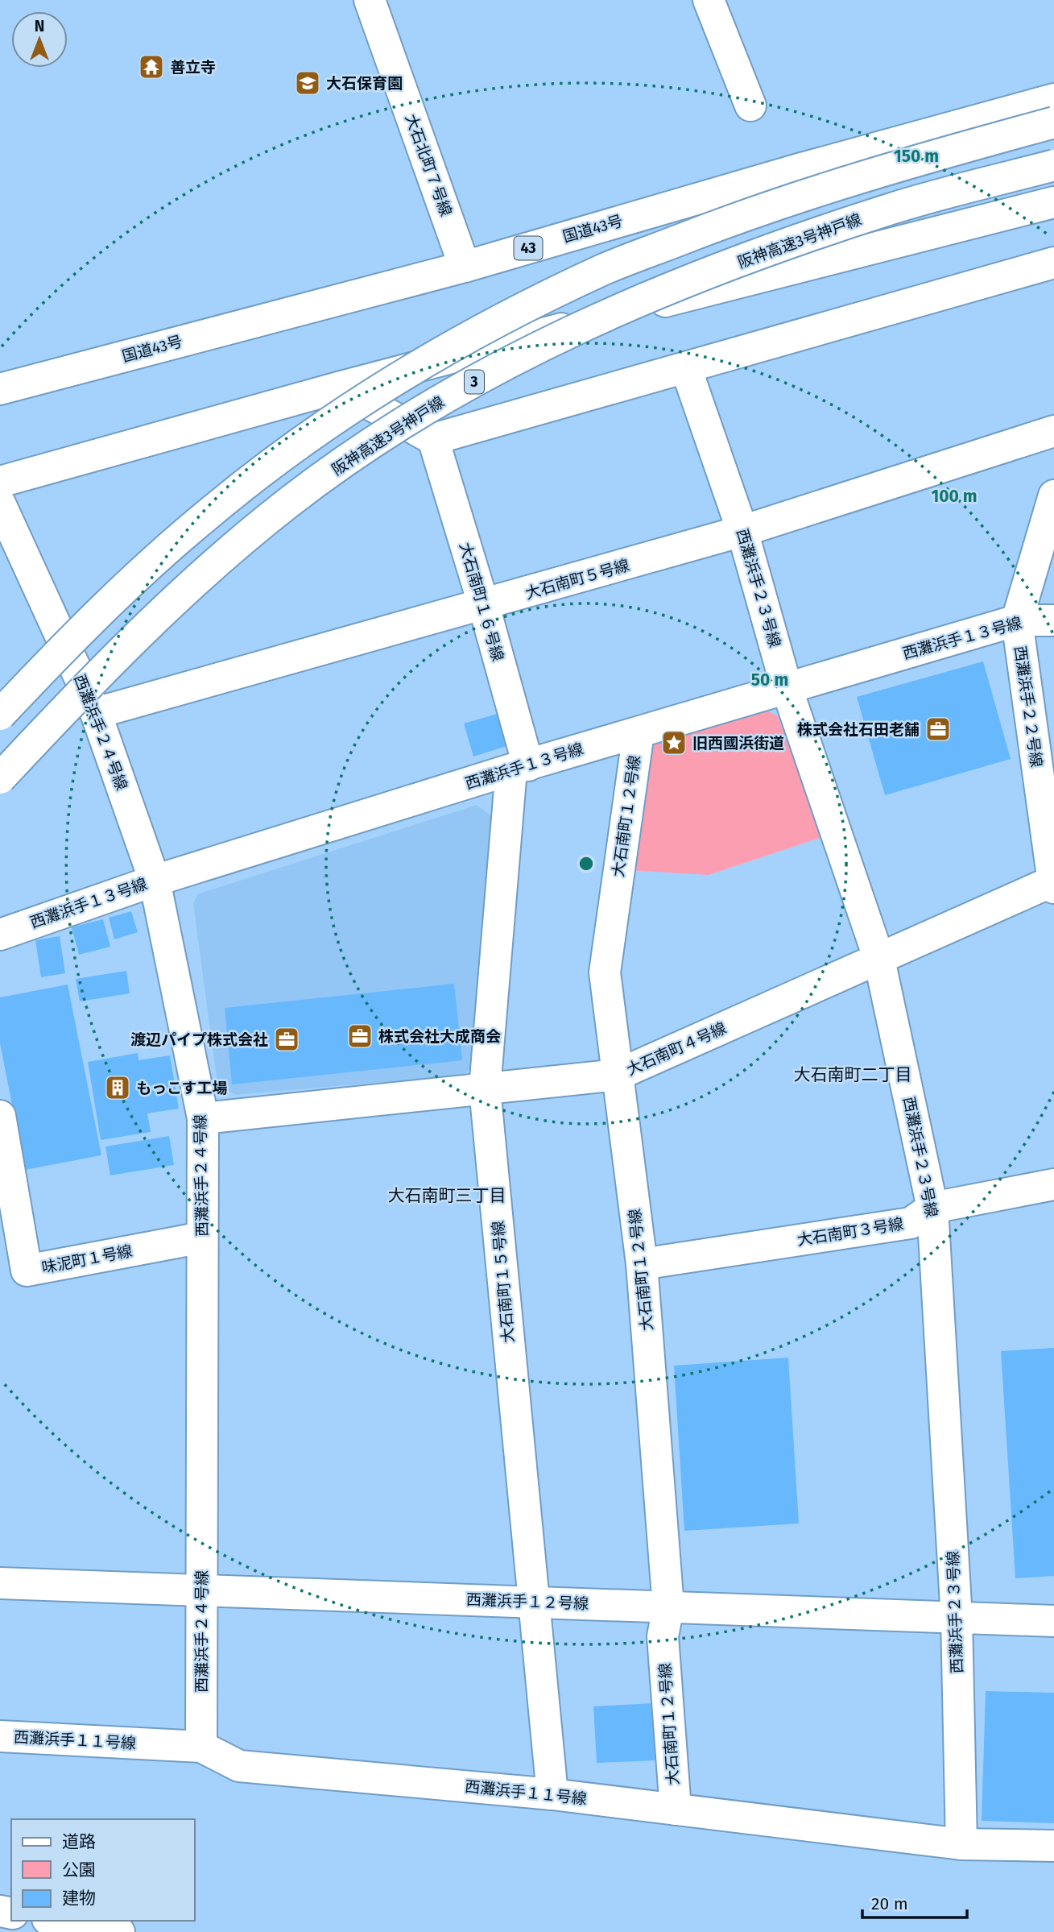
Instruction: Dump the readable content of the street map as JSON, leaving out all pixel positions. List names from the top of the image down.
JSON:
{
  "streets": {
    "main road": [
      "大石北町７号線",
      "国道43号",
      "阪神高速3号神戸線",
      "43",
      "3",
      "大石南町５号線",
      "西灘浜手２３号線",
      "大石南町１６号線",
      "西灘浜手１３号線",
      "西灘浜手２２号線",
      "西灘浜手２４号線",
      "大石南町１２号線",
      "大石南町４号線",
      "大石南町３号線",
      "味泥町１号線",
      "大石南町１５号線",
      "西灘浜手１２号線",
      "西灘浜手１１号線"
    ]
  },
  "crossings": [
    ["大石北町７号線", "国道43号"],
    ["大石南町５号線", "西灘浜手２３号線"],
    ["大石南町５号線", "大石南町１６号線"],
    ["大石南町５号線", "西灘浜手２４号線"],
    ["西灘浜手２３号線", "西灘浜手１３号線"],
    ["西灘浜手２３号線", "大石南町４号線"],
    ["西灘浜手２３号線", "大石南町３号線"],
    ["西灘浜手２３号線", "西灘浜手１２号線"],
    ["西灘浜手２３号線", "西灘浜手１１号線"],
    ["大石南町１６号線", "西灘浜手１３号線"],
    ["大石南町１６号線", "大石南町１５号線"],
    ["西灘浜手１３号線", "西灘浜手２２号線"],
    ["西灘浜手１３号線", "西灘浜手２４号線"],
    ["西灘浜手１３号線", "大石南町１２号線"],
    ["西灘浜手１３号線", "大石南町１５号線"],
    ["西灘浜手２２号線", "大石南町４号線"],
    ["西灘浜手２４号線", "大石南町４号線"],
    ["西灘浜手２４号線", "味泥町１号線"],
    ["西灘浜手２４号線", "西灘浜手１２号線"],
    ["西灘浜手２４号線", "西灘浜手１１号線"],
    ["大石南町１２号線", "大石南町４号線"],
    ["大石南町１２号線", "大石南町３号線"],
    ["大石南町１２号線", "西灘浜手１２号線"],
    ["大石南町１２号線", "西灘浜手１１号線"],
    ["大石南町４号線", "大石南町１５号線"],
    ["大石南町１５号線", "西灘浜手１２号線"],
    ["大石南町１５号線", "西灘浜手１１号線"]
  ],
  "districts": ["大石南町二丁目", "大石南町三丁目"],
  "places": {
    "temple": ["善立寺"],
    "school or university": ["大石保育園"],
    "office": ["株式会社石田老舗", "株式会社大成商会", "渡辺パイプ株式会社"],
    "place": ["旧西國浜街道"],
    "building": ["もっこす工場"]
  },
  "legend": ["道路", "公園", "建物"],
  "scale_bar": "20 m",
  "north": "top",
  "rings": ["150 m", "100 m", "50 m"]
}
